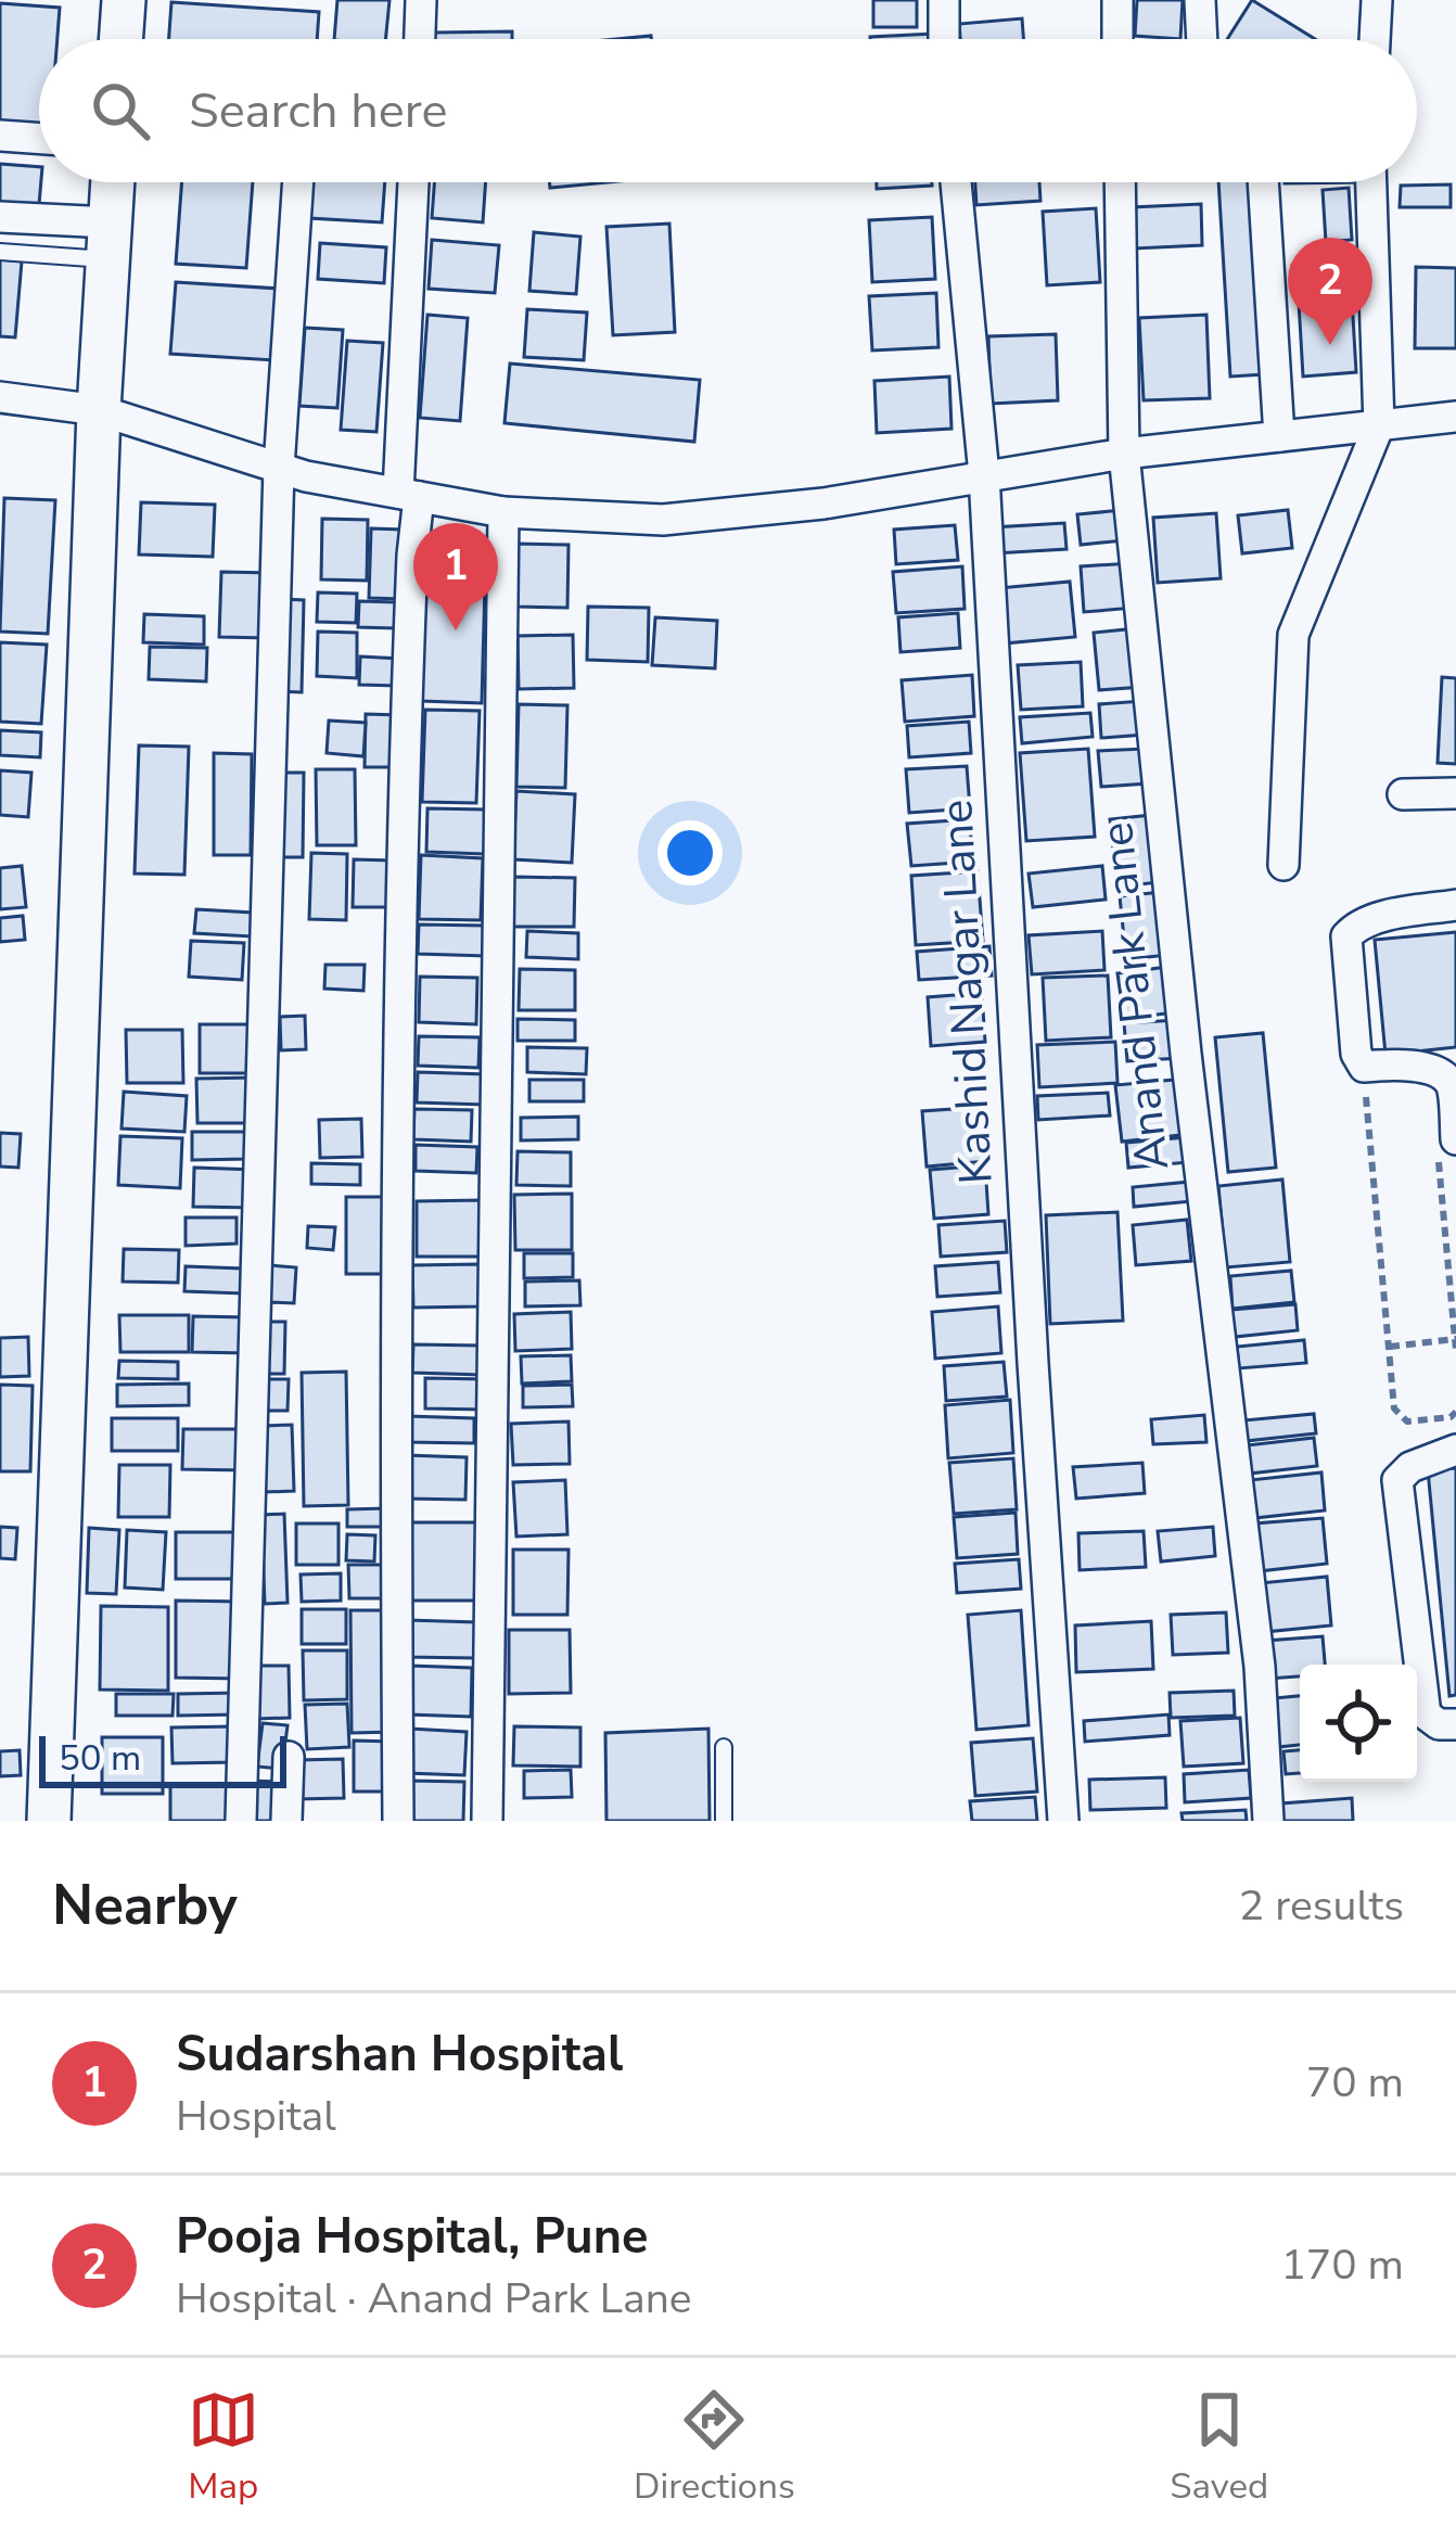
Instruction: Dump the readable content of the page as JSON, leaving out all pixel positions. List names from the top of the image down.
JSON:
{
  "streets": {
    "street": ["Kashid Nagar Lane", "Anand Park Lane"]
  },
  "scale_bar": "50 m",
  "page": {
    "search": "Search here",
    "pins": ["2", "1"],
    "scale": "50 m",
    "heading": ["Nearby", "2 results"],
    "list": [
      {
        "mark": "1",
        "name": "Sudarshan Hospital",
        "note": "Hospital",
        "value": "70 m"
      },
      {
        "mark": "2",
        "name": "Pooja Hospital, Pune",
        "note": "Hospital · Anand Park Lane",
        "value": "170 m"
      }
    ],
    "nav": ["Map", "Directions", "Saved"]
  }
}
